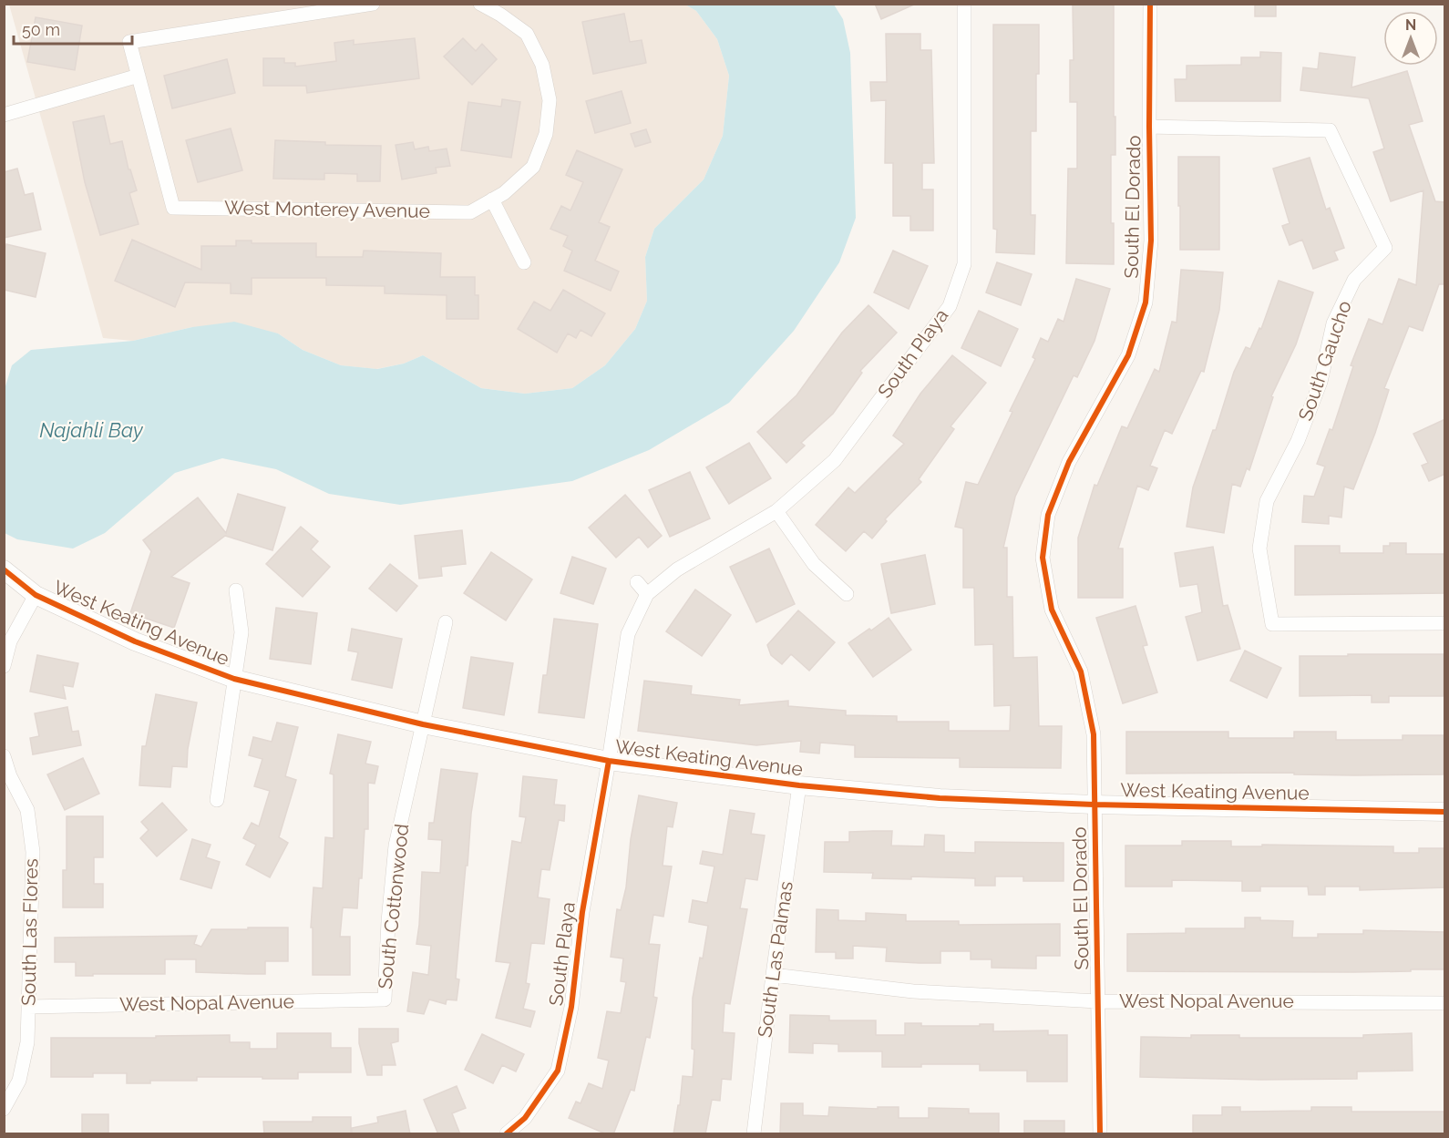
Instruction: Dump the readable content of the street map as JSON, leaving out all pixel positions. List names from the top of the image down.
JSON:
{
  "streets": {
    "street": [
      "South El Dorado",
      "West Monterey Avenue",
      "South Playa",
      "South Gaucho",
      "West Keating Avenue",
      "South Cottonwood",
      "South Las Flores",
      "South Las Palmas",
      "West Nopal Avenue"
    ]
  },
  "crossings": [
    ["South El Dorado", "South Gaucho"],
    ["South El Dorado", "West Keating Avenue"],
    ["South El Dorado", "West Nopal Avenue"],
    ["South Playa", "West Keating Avenue"],
    ["West Keating Avenue", "South Cottonwood"],
    ["West Keating Avenue", "South Las Palmas"],
    ["South Cottonwood", "West Nopal Avenue"],
    ["South Las Flores", "West Nopal Avenue"],
    ["South Las Palmas", "West Nopal Avenue"]
  ],
  "water": ["Najahli Bay"],
  "scale_bar": "50 m",
  "north": "top"
}
